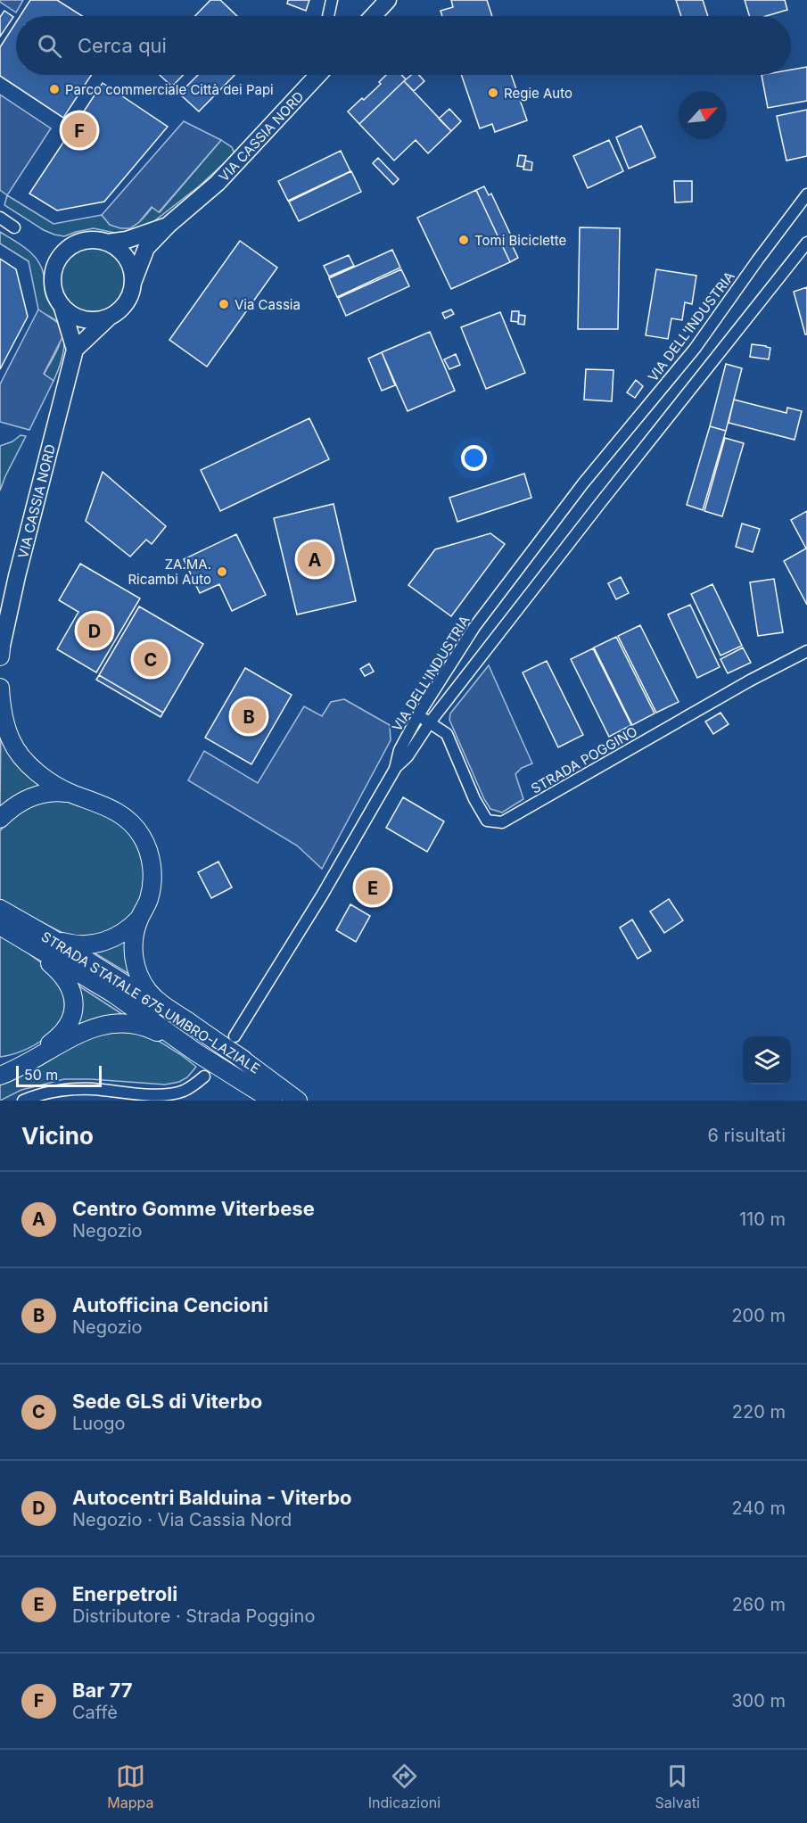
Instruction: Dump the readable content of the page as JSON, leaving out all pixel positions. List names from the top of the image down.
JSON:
{
  "streets": {
    "highway": ["STRADA STATALE 675 UMBRO-LAZIALE"],
    "main road": ["VIA CASSIA NORD"],
    "street": ["VIA DELL'INDUSTRIA", "STRADA POGGINO"]
  },
  "crossings": [
    ["VIA DELL'INDUSTRIA", "STRADA POGGINO"]
  ],
  "places": [
    "Parco commerciale Città dei Papi",
    "Regie Auto",
    "Tomi Biciclette",
    "Via Cassia",
    "ZA.MA. Ricambi Auto"
  ],
  "scale_bar": "50 m",
  "north": "top right",
  "page": {
    "search": "Cerca qui",
    "pins": [
      "F",
      "A",
      "D",
      "C",
      "B",
      "E"
    ],
    "scale": "50 m",
    "heading": ["Vicino", "6 risultati"],
    "list": [
      {
        "mark": "A",
        "name": "Centro Gomme Viterbese",
        "note": "Negozio",
        "value": "110 m"
      },
      {
        "mark": "B",
        "name": "Autofficina Cencioni",
        "note": "Negozio",
        "value": "200 m"
      },
      {
        "mark": "C",
        "name": "Sede GLS di Viterbo",
        "note": "Luogo",
        "value": "220 m"
      },
      {
        "mark": "D",
        "name": "Autocentri Balduina - Viterbo",
        "note": "Negozio · Via Cassia Nord",
        "value": "240 m"
      },
      {
        "mark": "E",
        "name": "Enerpetroli",
        "note": "Distributore · Strada Poggino",
        "value": "260 m"
      },
      {
        "mark": "F",
        "name": "Bar 77",
        "note": "Caffè",
        "value": "300 m"
      }
    ],
    "nav": ["Mappa", "Indicazioni", "Salvati"]
  }
}
